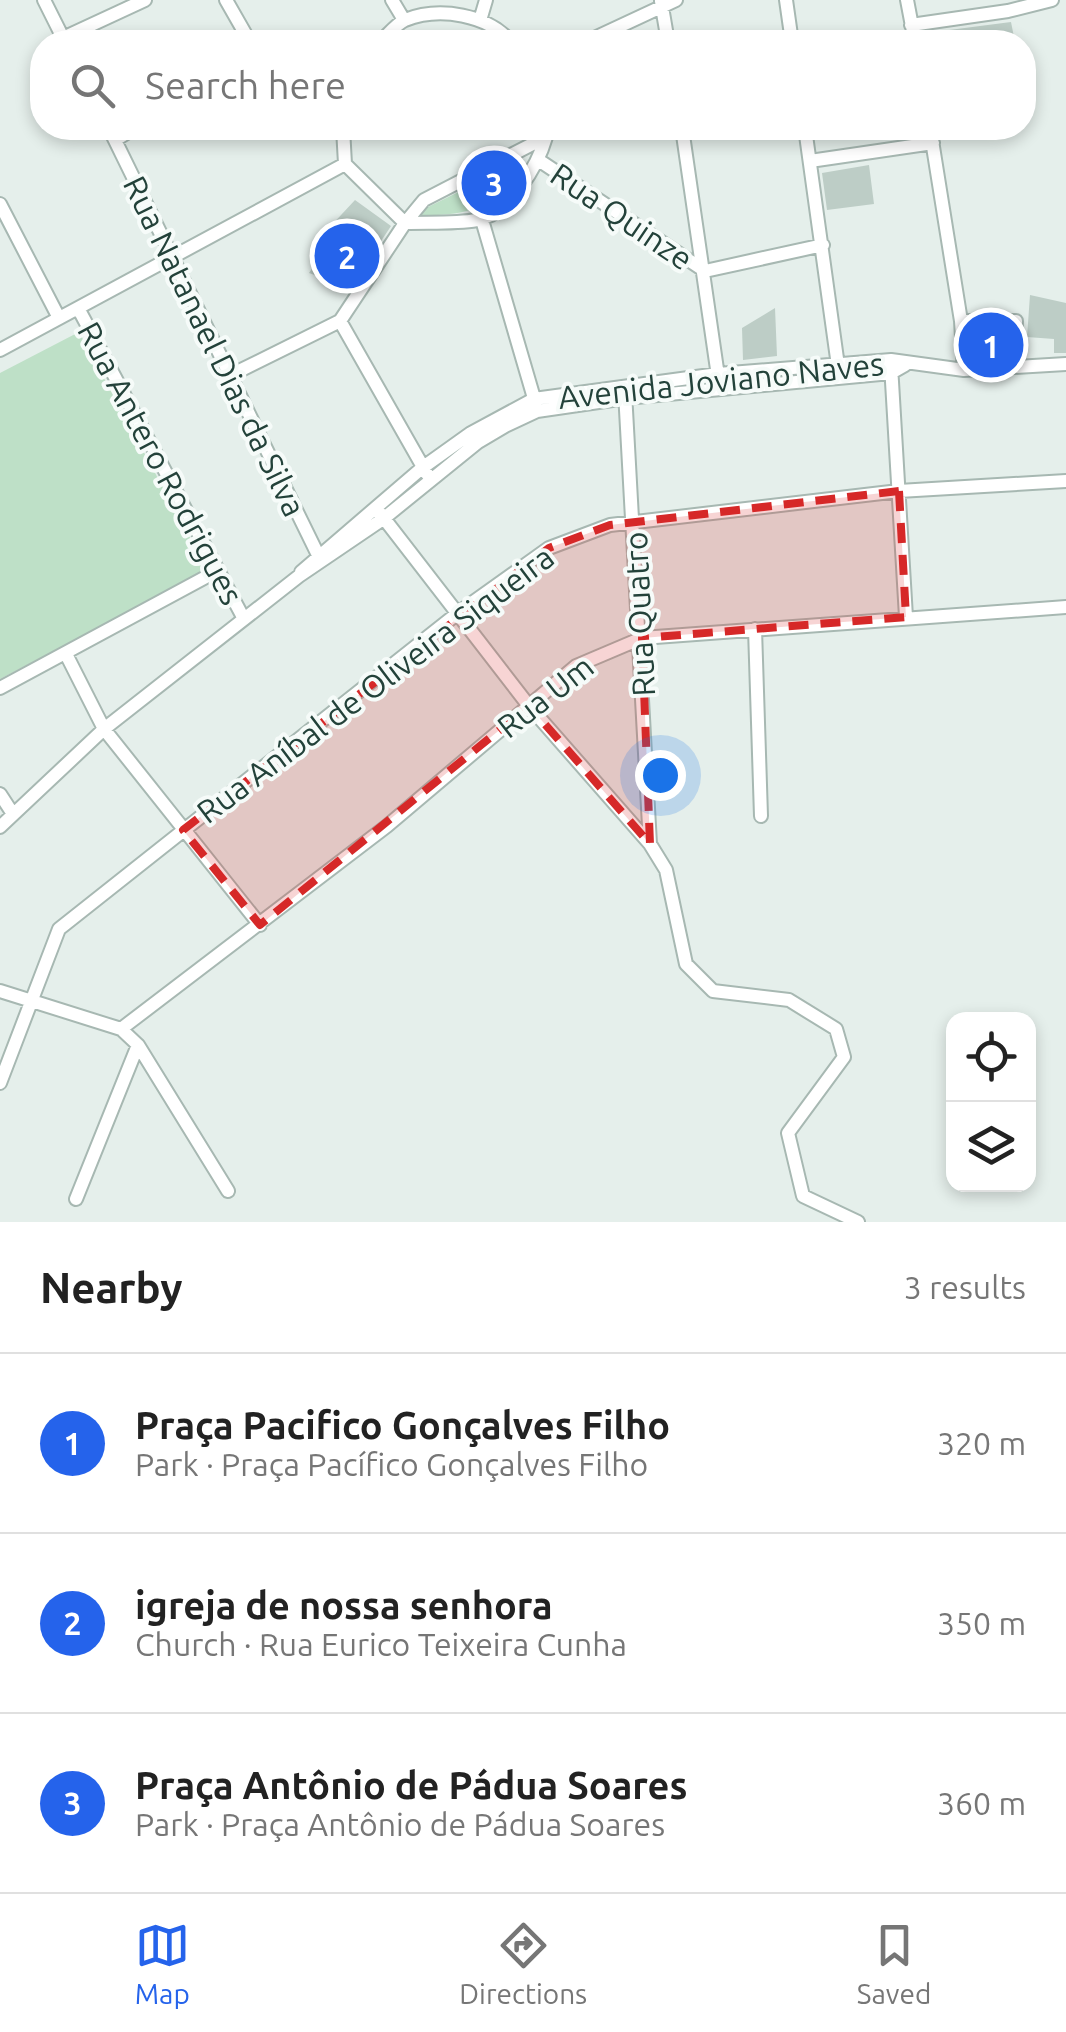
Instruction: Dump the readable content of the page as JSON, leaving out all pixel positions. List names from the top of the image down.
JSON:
{
  "streets": {
    "street": [
      "Rua Quinze",
      "Rua Natanael Dias da Silva",
      "Avenida Joviano Naves",
      "Rua Antero Rodrigues",
      "Rua Quatro",
      "Rua Aníbal de Oliveira Siqueira",
      "Rua Um"
    ]
  },
  "crossings": [
    ["Rua Natanael Dias da Silva", "Avenida Joviano Naves"],
    ["Avenida Joviano Naves", "Rua Antero Rodrigues"],
    ["Avenida Joviano Naves", "Rua Quatro"],
    ["Rua Quatro", "Rua Aníbal de Oliveira Siqueira"],
    ["Rua Quatro", "Rua Um"]
  ],
  "page": {
    "search": "Search here",
    "pins": ["3", "2", "1"],
    "heading": ["Nearby", "3 results"],
    "list": [
      {
        "mark": "1",
        "name": "Praça Pacifico Gonçalves Filho",
        "note": "Park · Praça Pacífico Gonçalves Filho",
        "value": "320 m"
      },
      {
        "mark": "2",
        "name": "igreja de nossa senhora",
        "note": "Church · Rua Eurico Teixeira Cunha",
        "value": "350 m"
      },
      {
        "mark": "3",
        "name": "Praça Antônio de Pádua Soares",
        "note": "Park · Praça Antônio de Pádua Soares",
        "value": "360 m"
      }
    ],
    "nav": ["Map", "Directions", "Saved"]
  }
}
